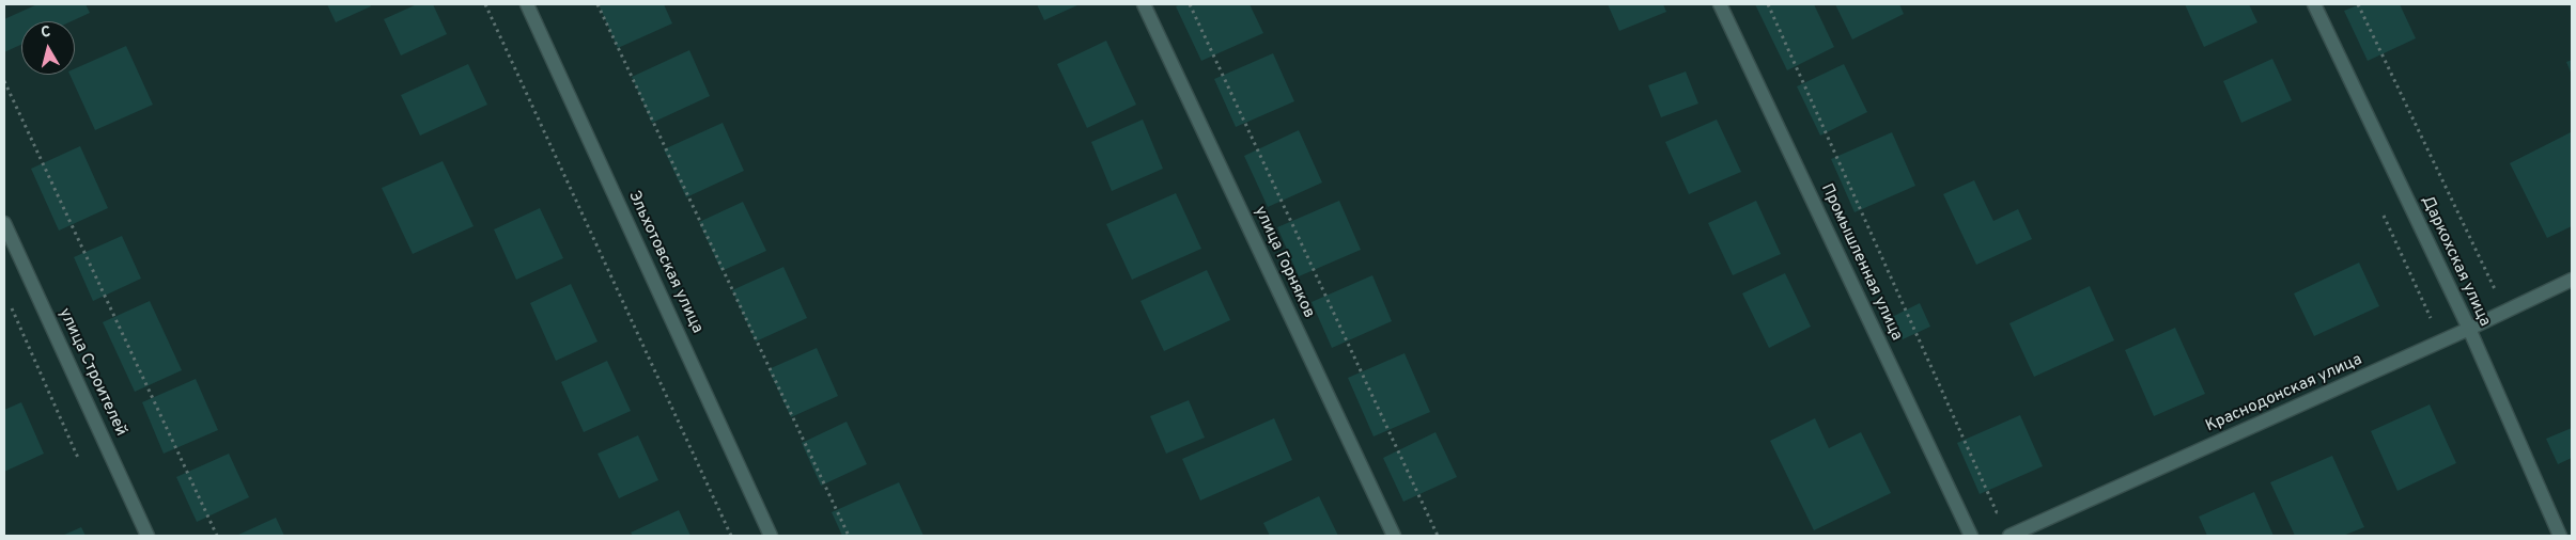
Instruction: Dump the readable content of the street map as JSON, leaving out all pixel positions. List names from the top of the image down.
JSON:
{
  "streets": {
    "street": [
      "Даркохская улица",
      "Эльхотовская улица",
      "улица Горняков",
      "Промышленная улица",
      "улица Строителей",
      "Краснодонская улица"
    ]
  },
  "crossings": [
    ["Даркохская улица", "Краснодонская улица"]
  ],
  "north": "top"
}
